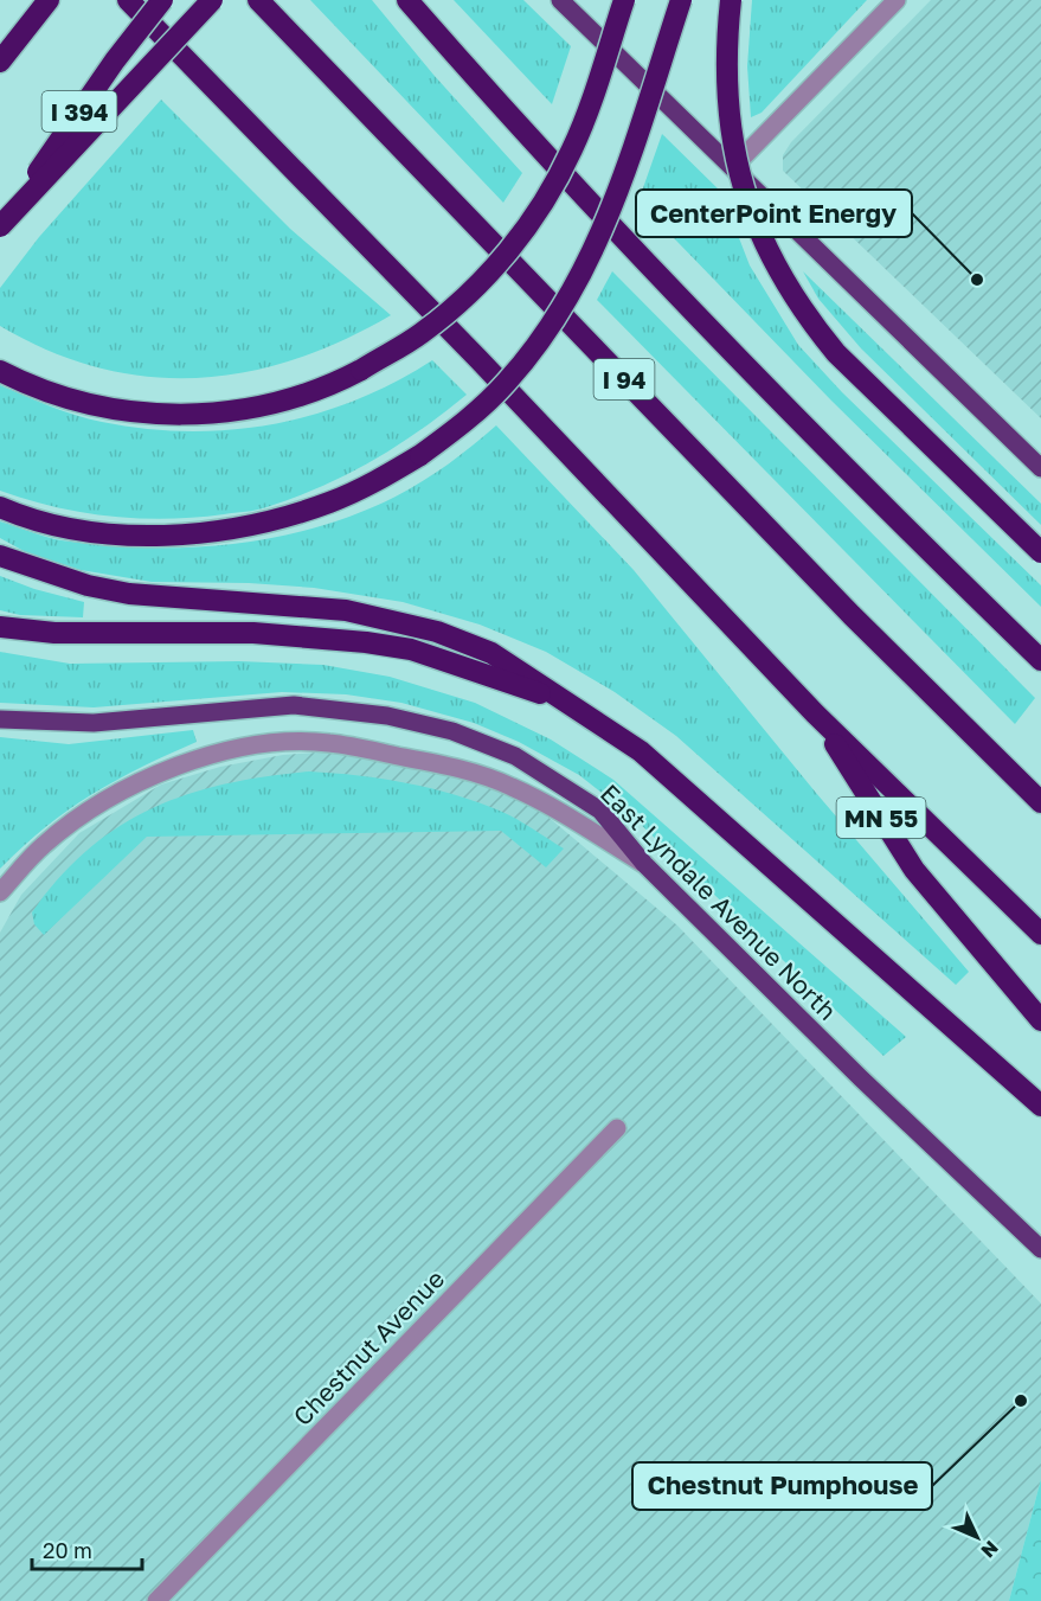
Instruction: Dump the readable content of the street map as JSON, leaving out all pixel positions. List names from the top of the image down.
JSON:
{
  "streets": {
    "highway": ["I 394", "I 94", "MN 55"],
    "main road": ["East Lyndale Avenue North"],
    "street": ["Chestnut Avenue"]
  },
  "places": ["CenterPoint Energy", "Chestnut Pumphouse"],
  "scale_bar": "20 m",
  "north": "bottom right"
}
